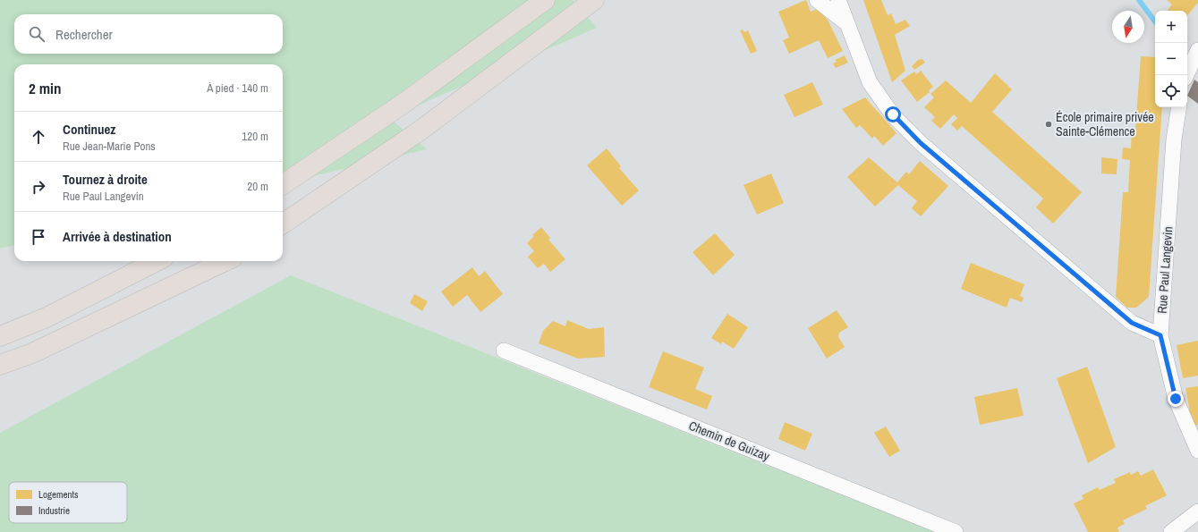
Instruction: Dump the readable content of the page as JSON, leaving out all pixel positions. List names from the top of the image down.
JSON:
{
  "streets": {
    "street": ["Rue Paul Langevin", "Chemin de Guizay"]
  },
  "places": ["École primaire privée Sainte-Clémence"],
  "legend": ["Logements", "Industrie"],
  "north": "bottom",
  "page": {
    "map_buttons": ["+", "−"],
    "search": "Rechercher",
    "heading": ["2 min", "À pied · 140 m"],
    "list": [
      ["Continuez", "Rue Jean-Marie Pons", "120 m"],
      ["Tournez à droite", "Rue Paul Langevin", "20 m"],
      "Arrivée à destination"
    ]
  }
}
